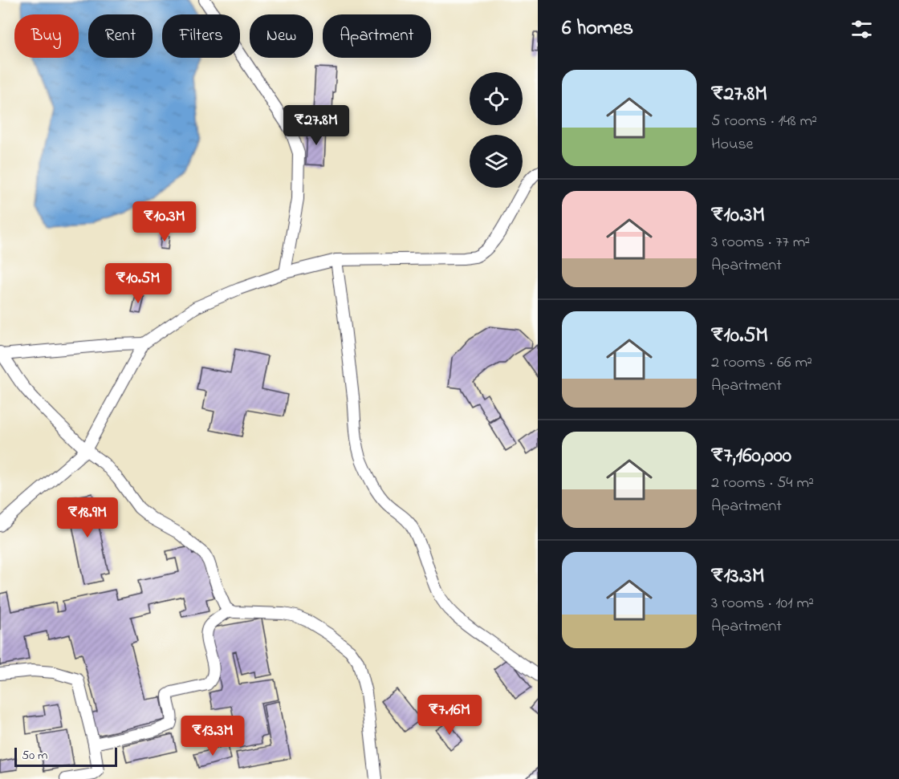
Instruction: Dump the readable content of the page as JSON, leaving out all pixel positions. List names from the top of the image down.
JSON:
{
  "scale_bar": "50 m",
  "page": {
    "heading": "6 homes",
    "chip": [
      "Buy",
      "Rent",
      "Filters",
      "New",
      "Apartment"
    ],
    "list": [
      {
        "name": "₹27.8M",
        "note": "5 rooms · 148 m² · House"
      },
      {
        "name": "₹10.3M",
        "note": "3 rooms · 77 m² · Apartment"
      },
      {
        "name": "₹10.5M",
        "note": "2 rooms · 66 m² · Apartment"
      },
      {
        "name": "₹7,160,000",
        "note": "2 rooms · 54 m² · Apartment"
      },
      {
        "name": "₹13.3M",
        "note": "3 rooms · 101 m² · Apartment"
      }
    ],
    "price": [
      "₹27.8M",
      "₹10.3M",
      "₹10.5M",
      "₹18.9M",
      "₹7.16M",
      "₹13.3M"
    ],
    "scale": "50 m"
  }
}
